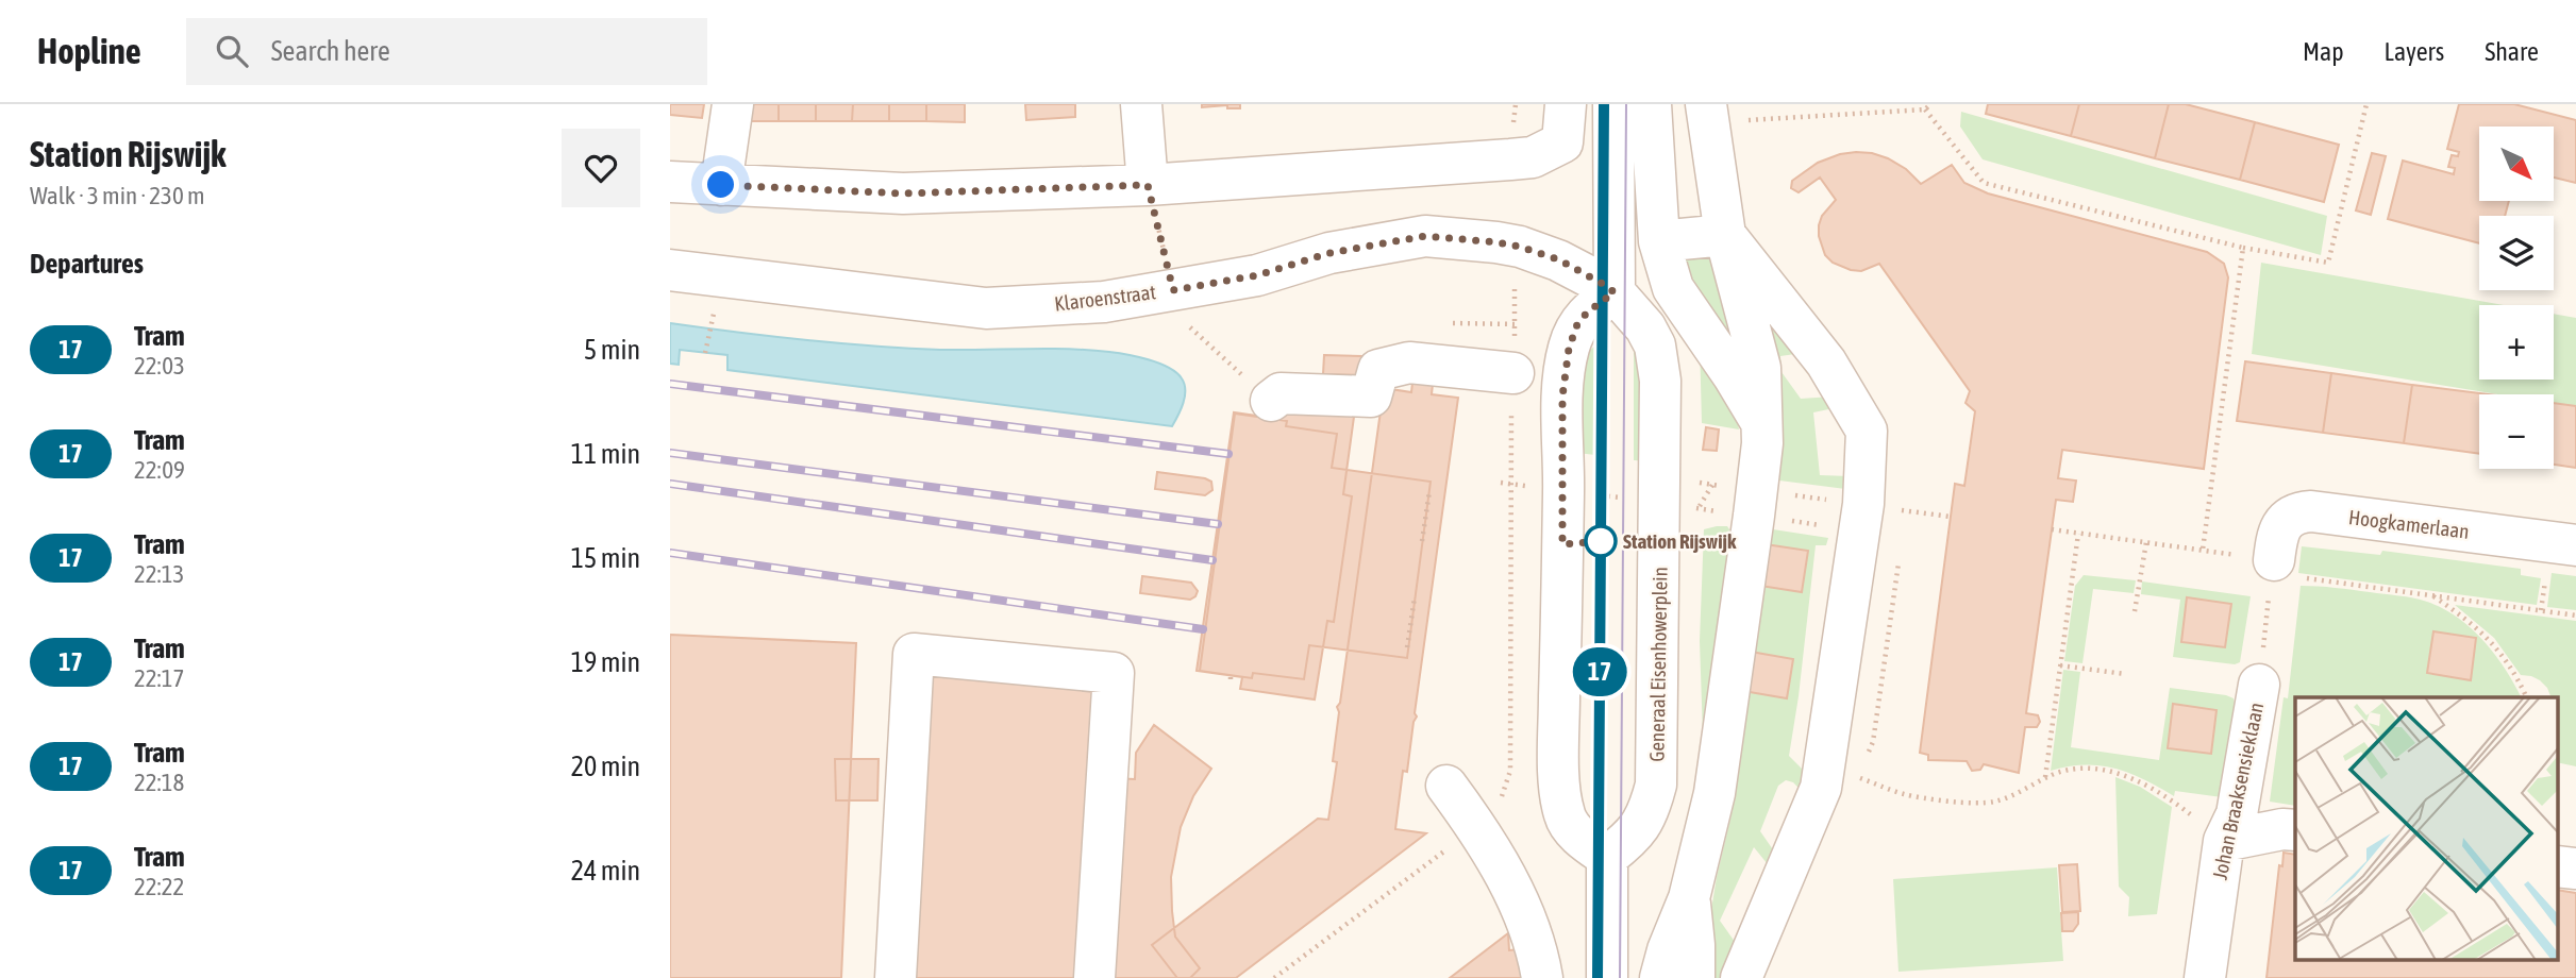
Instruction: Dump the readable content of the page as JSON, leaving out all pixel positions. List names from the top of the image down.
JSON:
{
  "streets": {
    "street": [
      "Klaroenstraat",
      "Hoogkamerlaan",
      "Generaal Eisenhowerplein",
      "Johan Braaksensieklaan"
    ]
  },
  "crossings": [
    ["Klaroenstraat", "Generaal Eisenhowerplein"],
    ["Hoogkamerlaan", "Johan Braaksensieklaan"]
  ],
  "places": ["Station Rijswijk"],
  "lines": ["tram line 17"],
  "north": "bottom right",
  "page": {
    "header": "Hopline",
    "search": "Search here",
    "nav": ["Map", "Layers", "Share"],
    "heading": [
      ["Station Rijswijk", "Walk · 3 min · 230 m"],
      "Departures"
    ],
    "on_map": "17",
    "map_buttons": ["+", "−"],
    "list": [
      {
        "mark": "17",
        "name": "Tram",
        "note": "22:03",
        "value": "5 min"
      },
      {
        "mark": "17",
        "name": "Tram",
        "note": "22:09",
        "value": "11 min"
      },
      {
        "mark": "17",
        "name": "Tram",
        "note": "22:13",
        "value": "15 min"
      },
      {
        "mark": "17",
        "name": "Tram",
        "note": "22:17",
        "value": "19 min"
      },
      {
        "mark": "17",
        "name": "Tram",
        "note": "22:18",
        "value": "20 min"
      },
      {
        "mark": "17",
        "name": "Tram",
        "note": "22:22",
        "value": "24 min"
      }
    ]
  }
}
